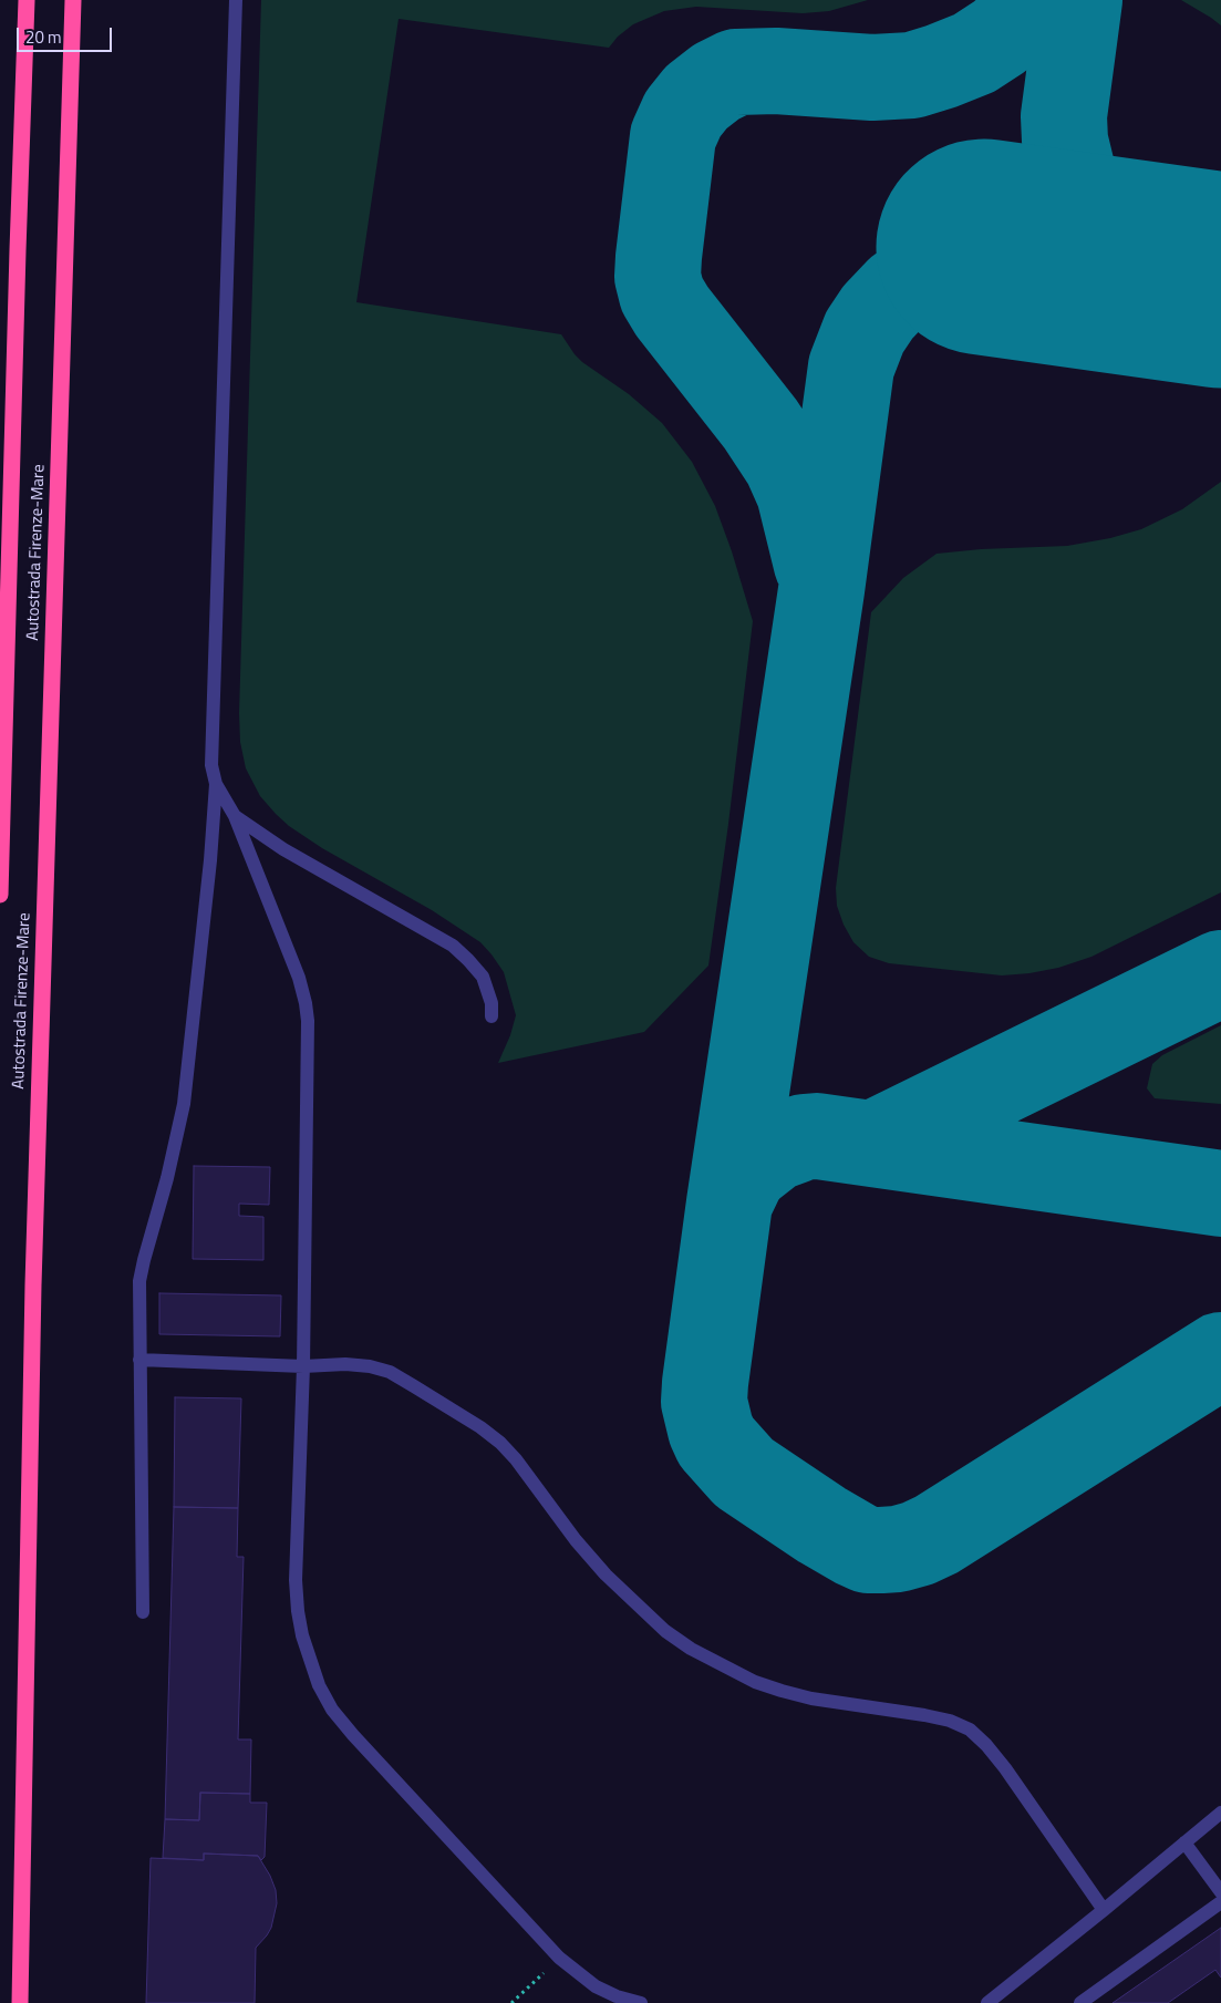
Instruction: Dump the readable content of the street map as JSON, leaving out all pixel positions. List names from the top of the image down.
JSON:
{
  "streets": {
    "highway": ["Autostrada Firenze-Mare"]
  },
  "scale_bar": "20 m"
}
